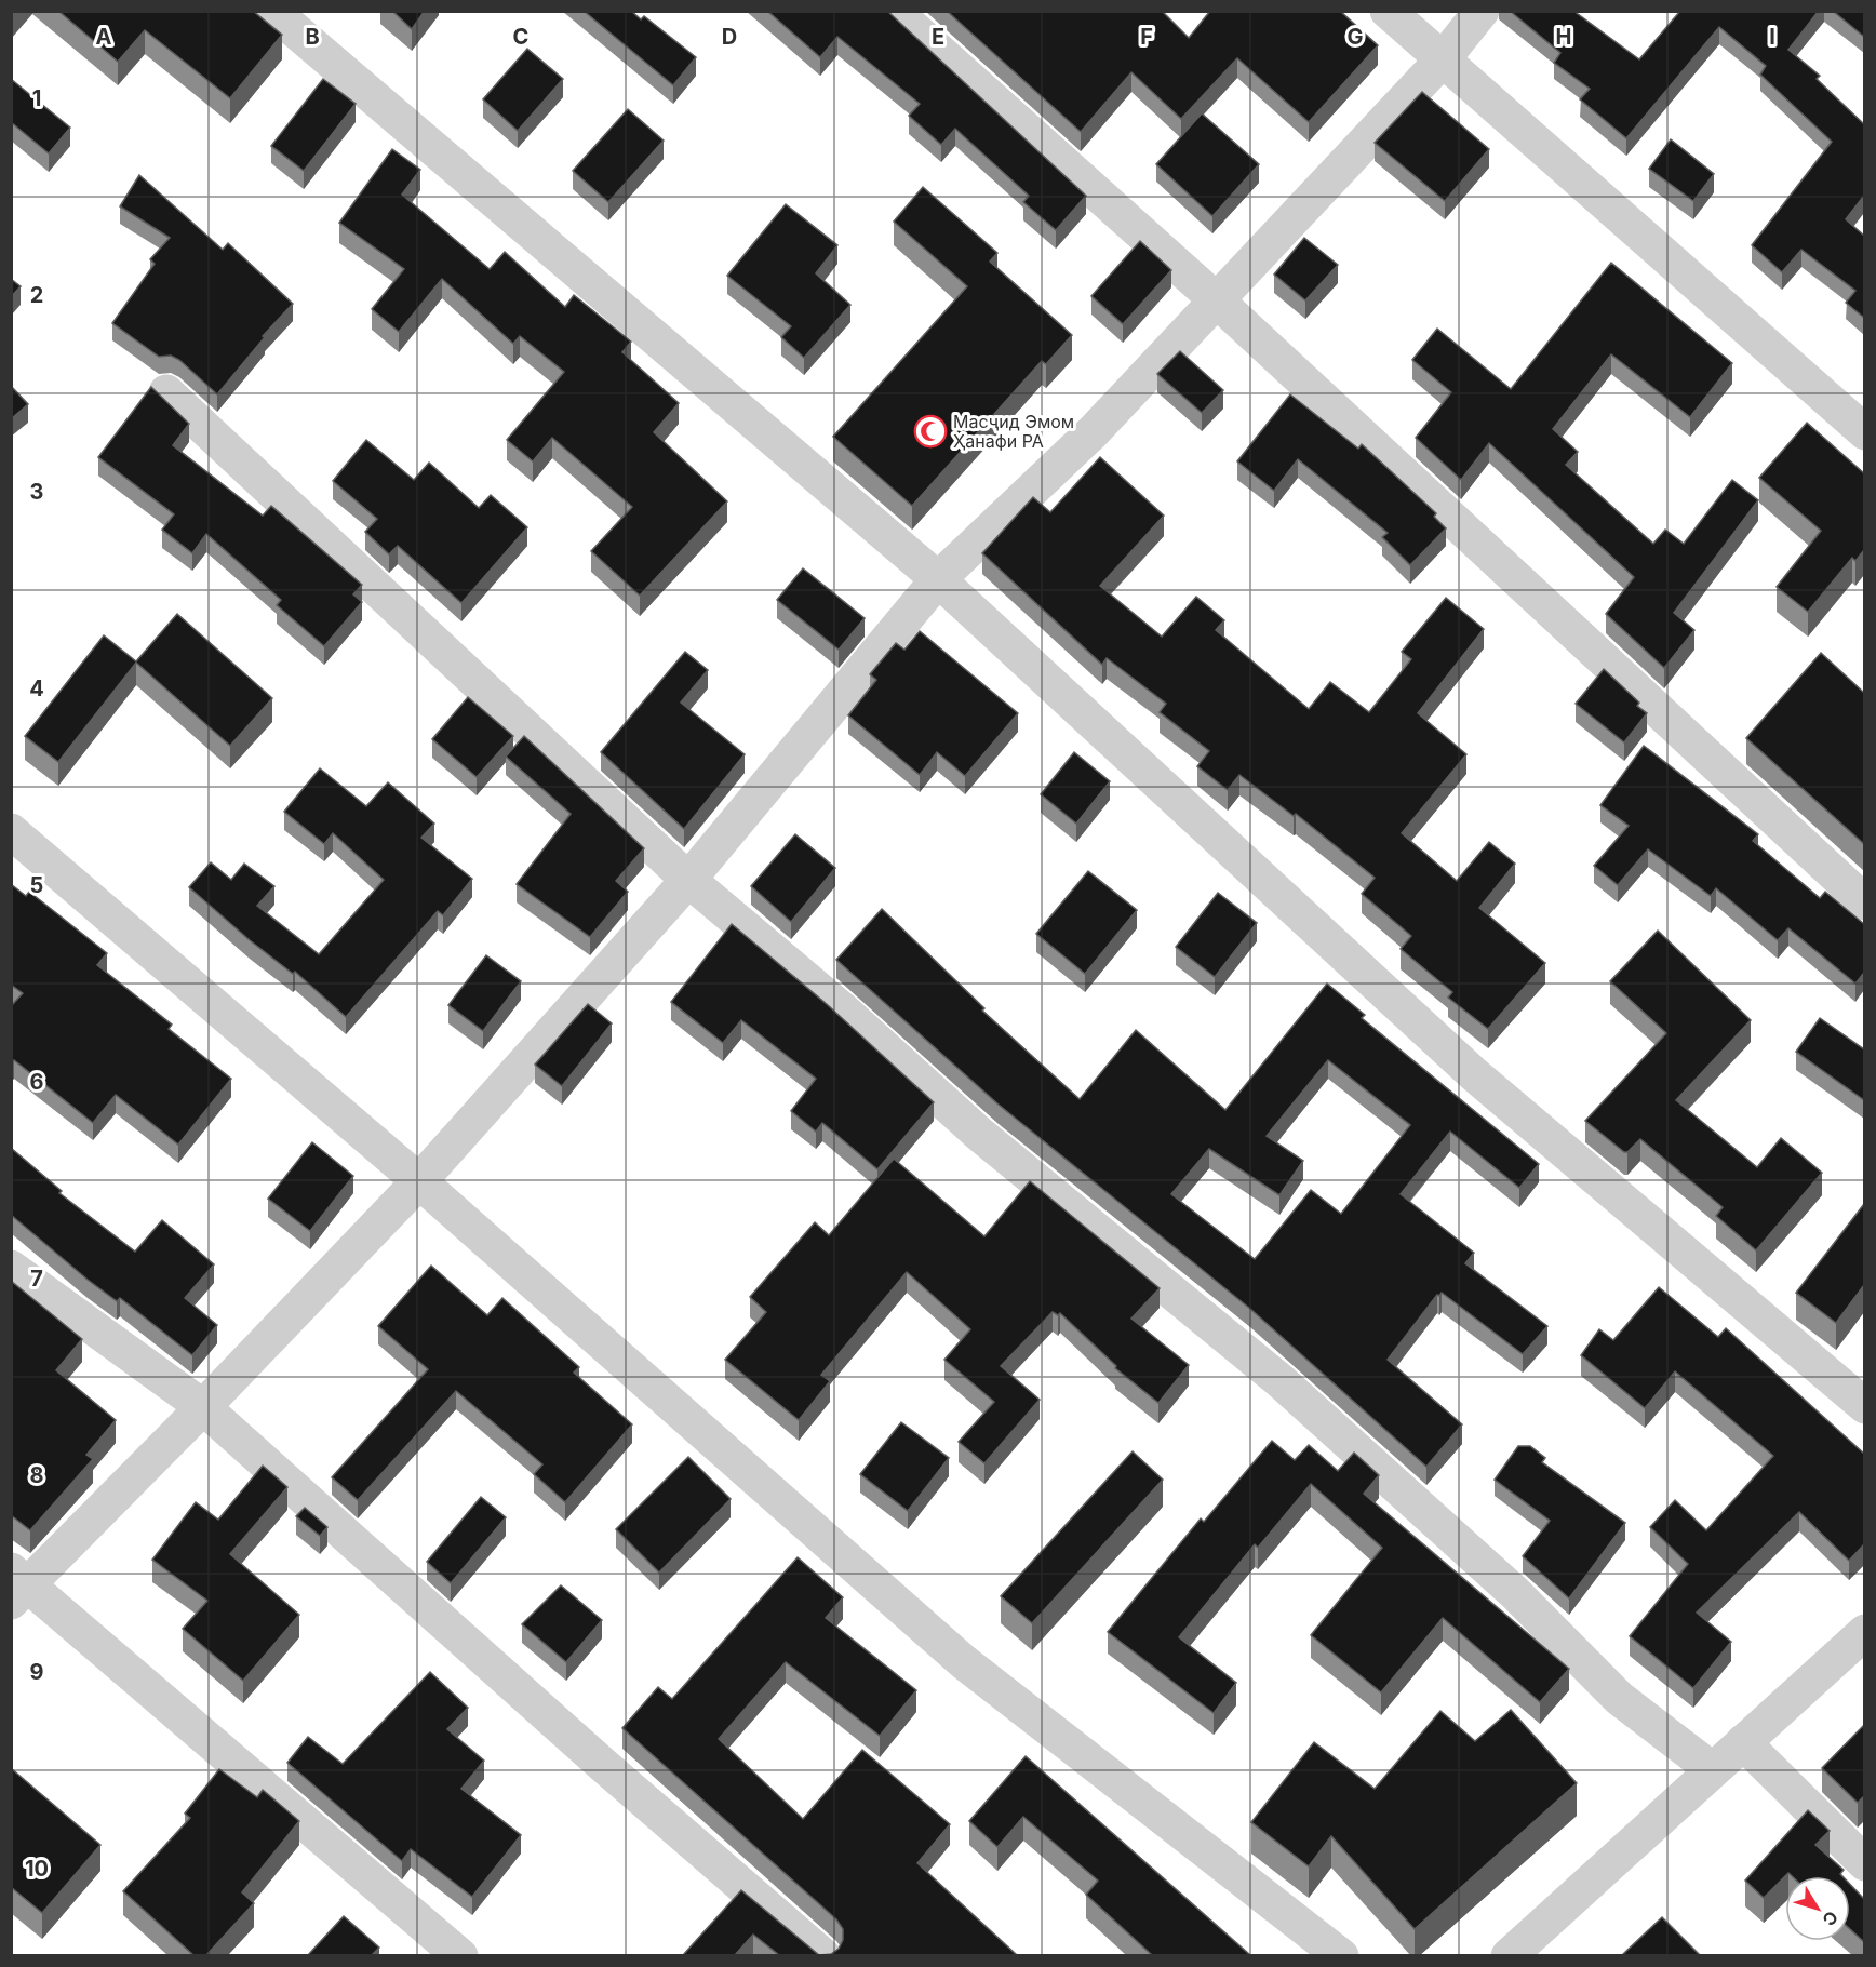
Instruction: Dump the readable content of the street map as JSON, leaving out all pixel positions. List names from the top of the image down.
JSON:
{
  "places": {
    "mosque": ["Масҷид Эмом Ҳанафи РА"]
  },
  "north": "bottom right",
  "grid": {
    "columns": [
      "A",
      "B",
      "C",
      "D",
      "E",
      "F",
      "G",
      "H",
      "I"
    ],
    "rows": [
      "1",
      "2",
      "3",
      "4",
      "5",
      "6",
      "7",
      "8",
      "9",
      "10"
    ]
  }
}
